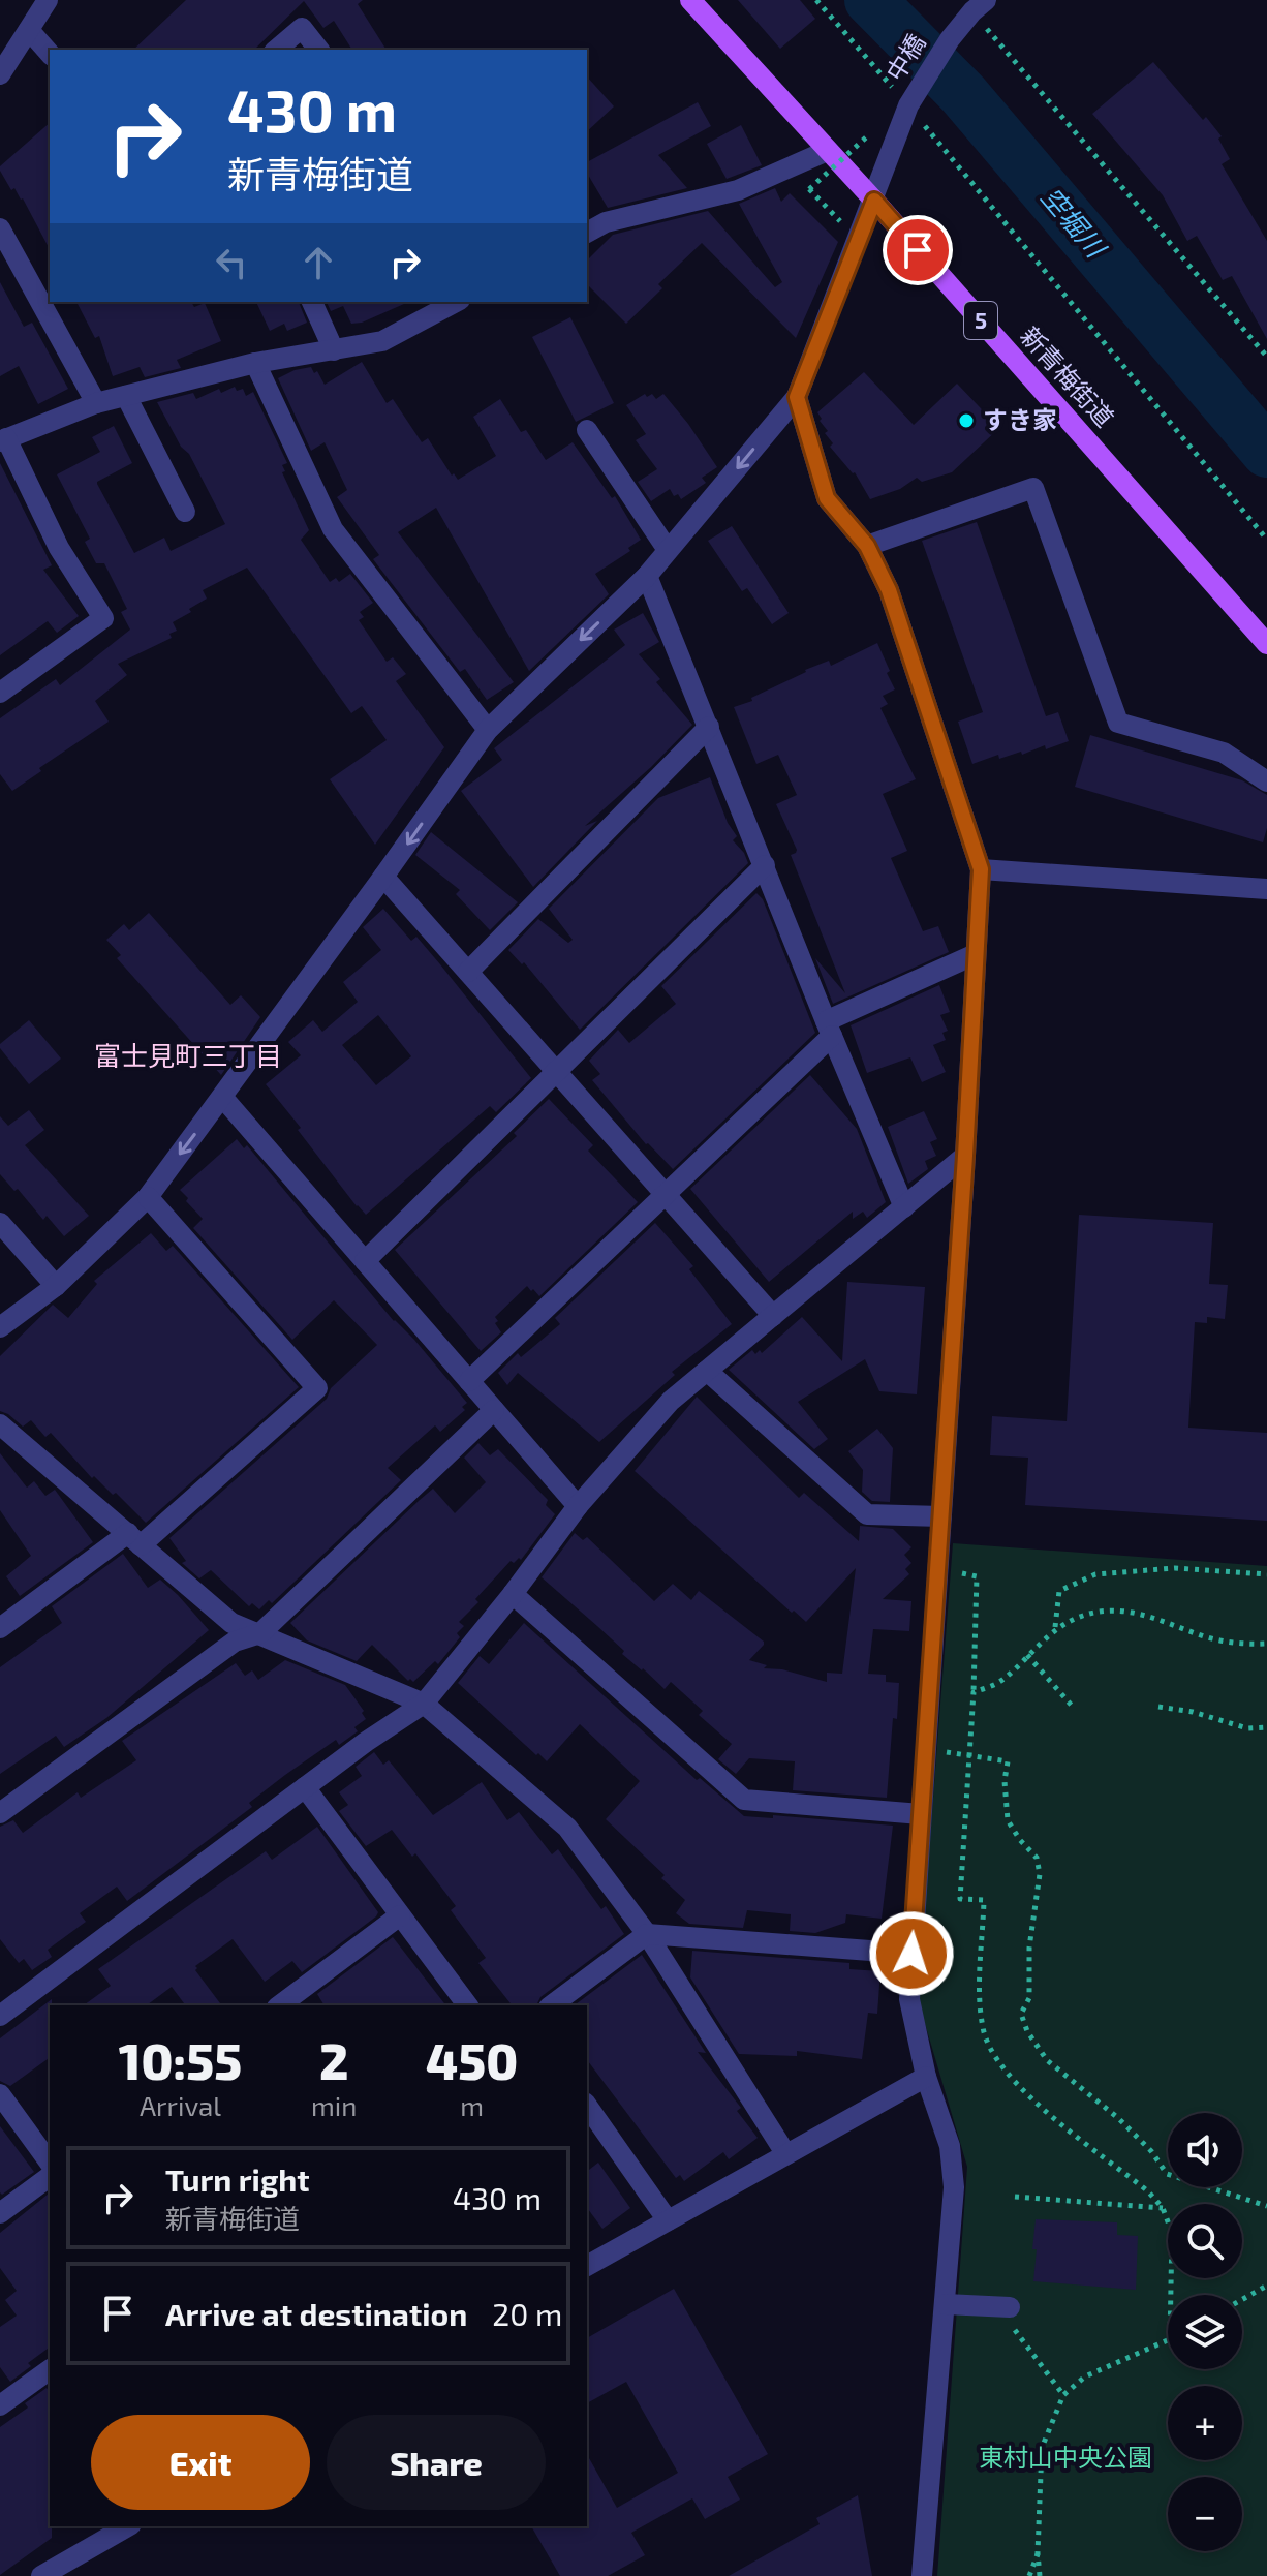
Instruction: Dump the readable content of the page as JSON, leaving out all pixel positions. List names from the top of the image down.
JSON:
{
  "streets": {
    "main road": ["5", "新青梅街道"],
    "street": ["中橋"]
  },
  "crossings": [
    ["中橋", "新青梅街道"]
  ],
  "districts": ["富士見町三丁目"],
  "water": ["空堀川"],
  "parks": ["東村山中央公園"],
  "places": ["すき家"],
  "page": {
    "turn": ["430 m", "新青梅街道"],
    "eta": [
      "10:55",
      "Arrival",
      "2",
      "min",
      "450",
      "m"
    ],
    "map_buttons": ["+", "−"],
    "list": [
      {
        "name": "Turn right",
        "note": "新青梅街道",
        "value": "430 m"
      },
      {
        "name": "Arrive at destination",
        "value": "20 m"
      }
    ],
    "buttons": ["Exit", "Share"]
  }
}
